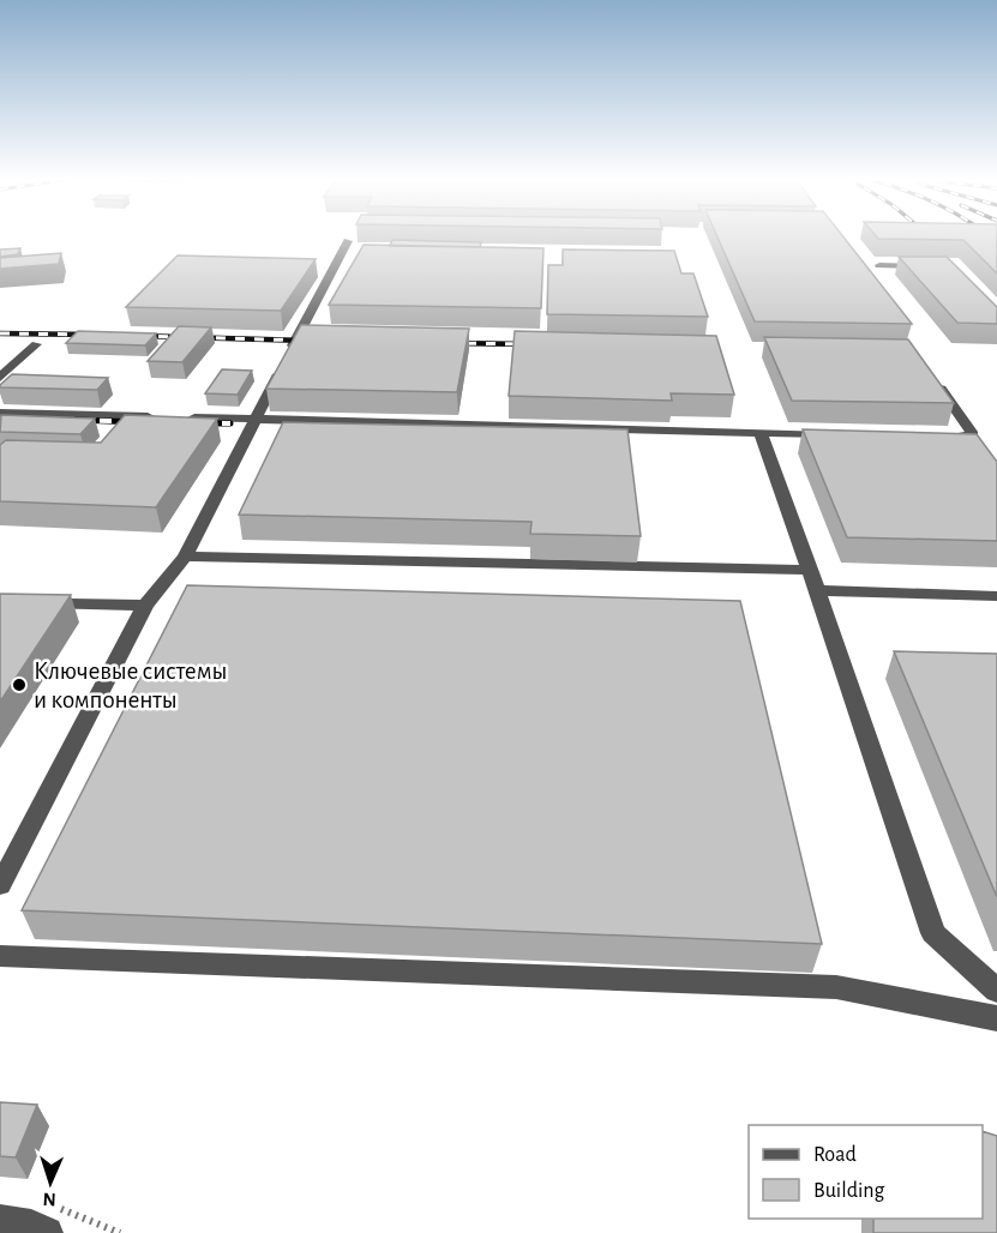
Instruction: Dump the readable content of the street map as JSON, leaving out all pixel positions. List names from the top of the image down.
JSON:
{
  "places": ["Ключевые системы и компоненты"],
  "legend": ["Road", "Building"],
  "north": "bottom"
}
